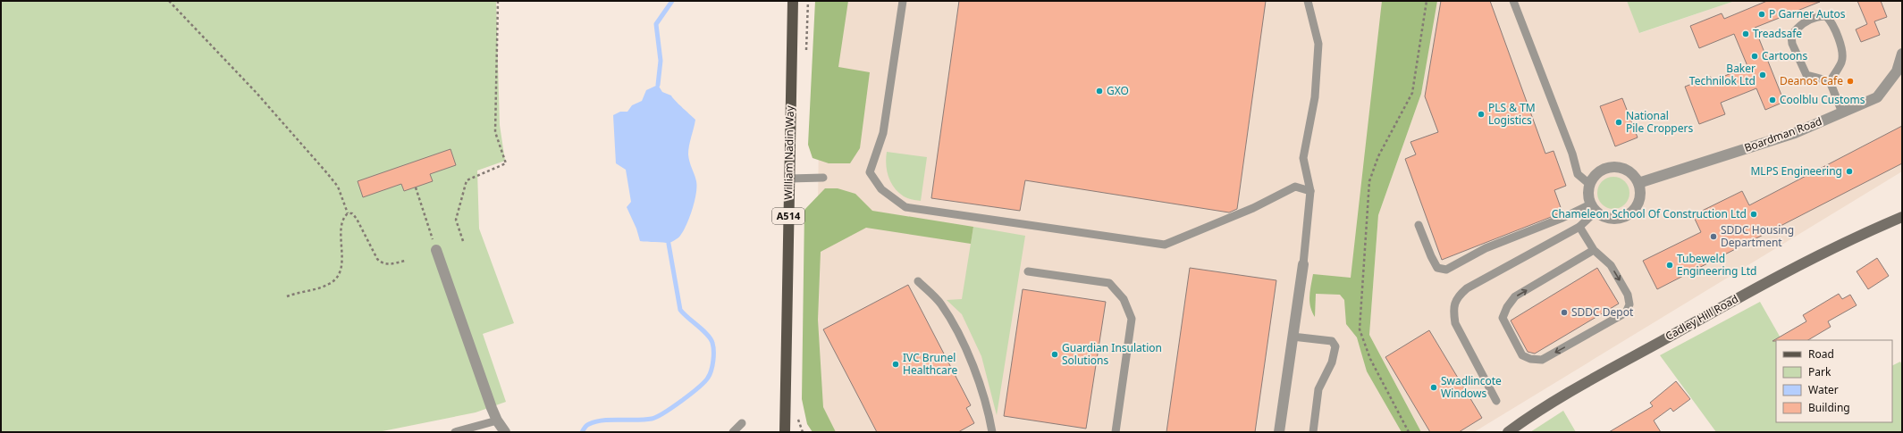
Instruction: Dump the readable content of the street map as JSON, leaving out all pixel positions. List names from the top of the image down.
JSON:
{
  "streets": {
    "main road": ["William Nadin Way", "A514"],
    "street": ["Boardman Road", "Cadley Hill Road"]
  },
  "places": [
    "P Garner Autos",
    "Treadsafe",
    "Cartoons",
    "Baker Technilok Ltd",
    "Deanos Cafe",
    "GXO",
    "Coolblu Customs",
    "PLS & TM Logistics",
    "National Pile Croppers",
    "MLPS Engineering",
    "Chameleon School Of Construction Ltd",
    "SDDC Housing Department",
    "Tubeweld Engineering Ltd",
    "SDDC Depot",
    "Guardian Insulation Solutions",
    "IVC Brunel Healthcare",
    "Swadlincote Windows"
  ],
  "legend": [
    "Road",
    "Park",
    "Water",
    "Building"
  ]
}
